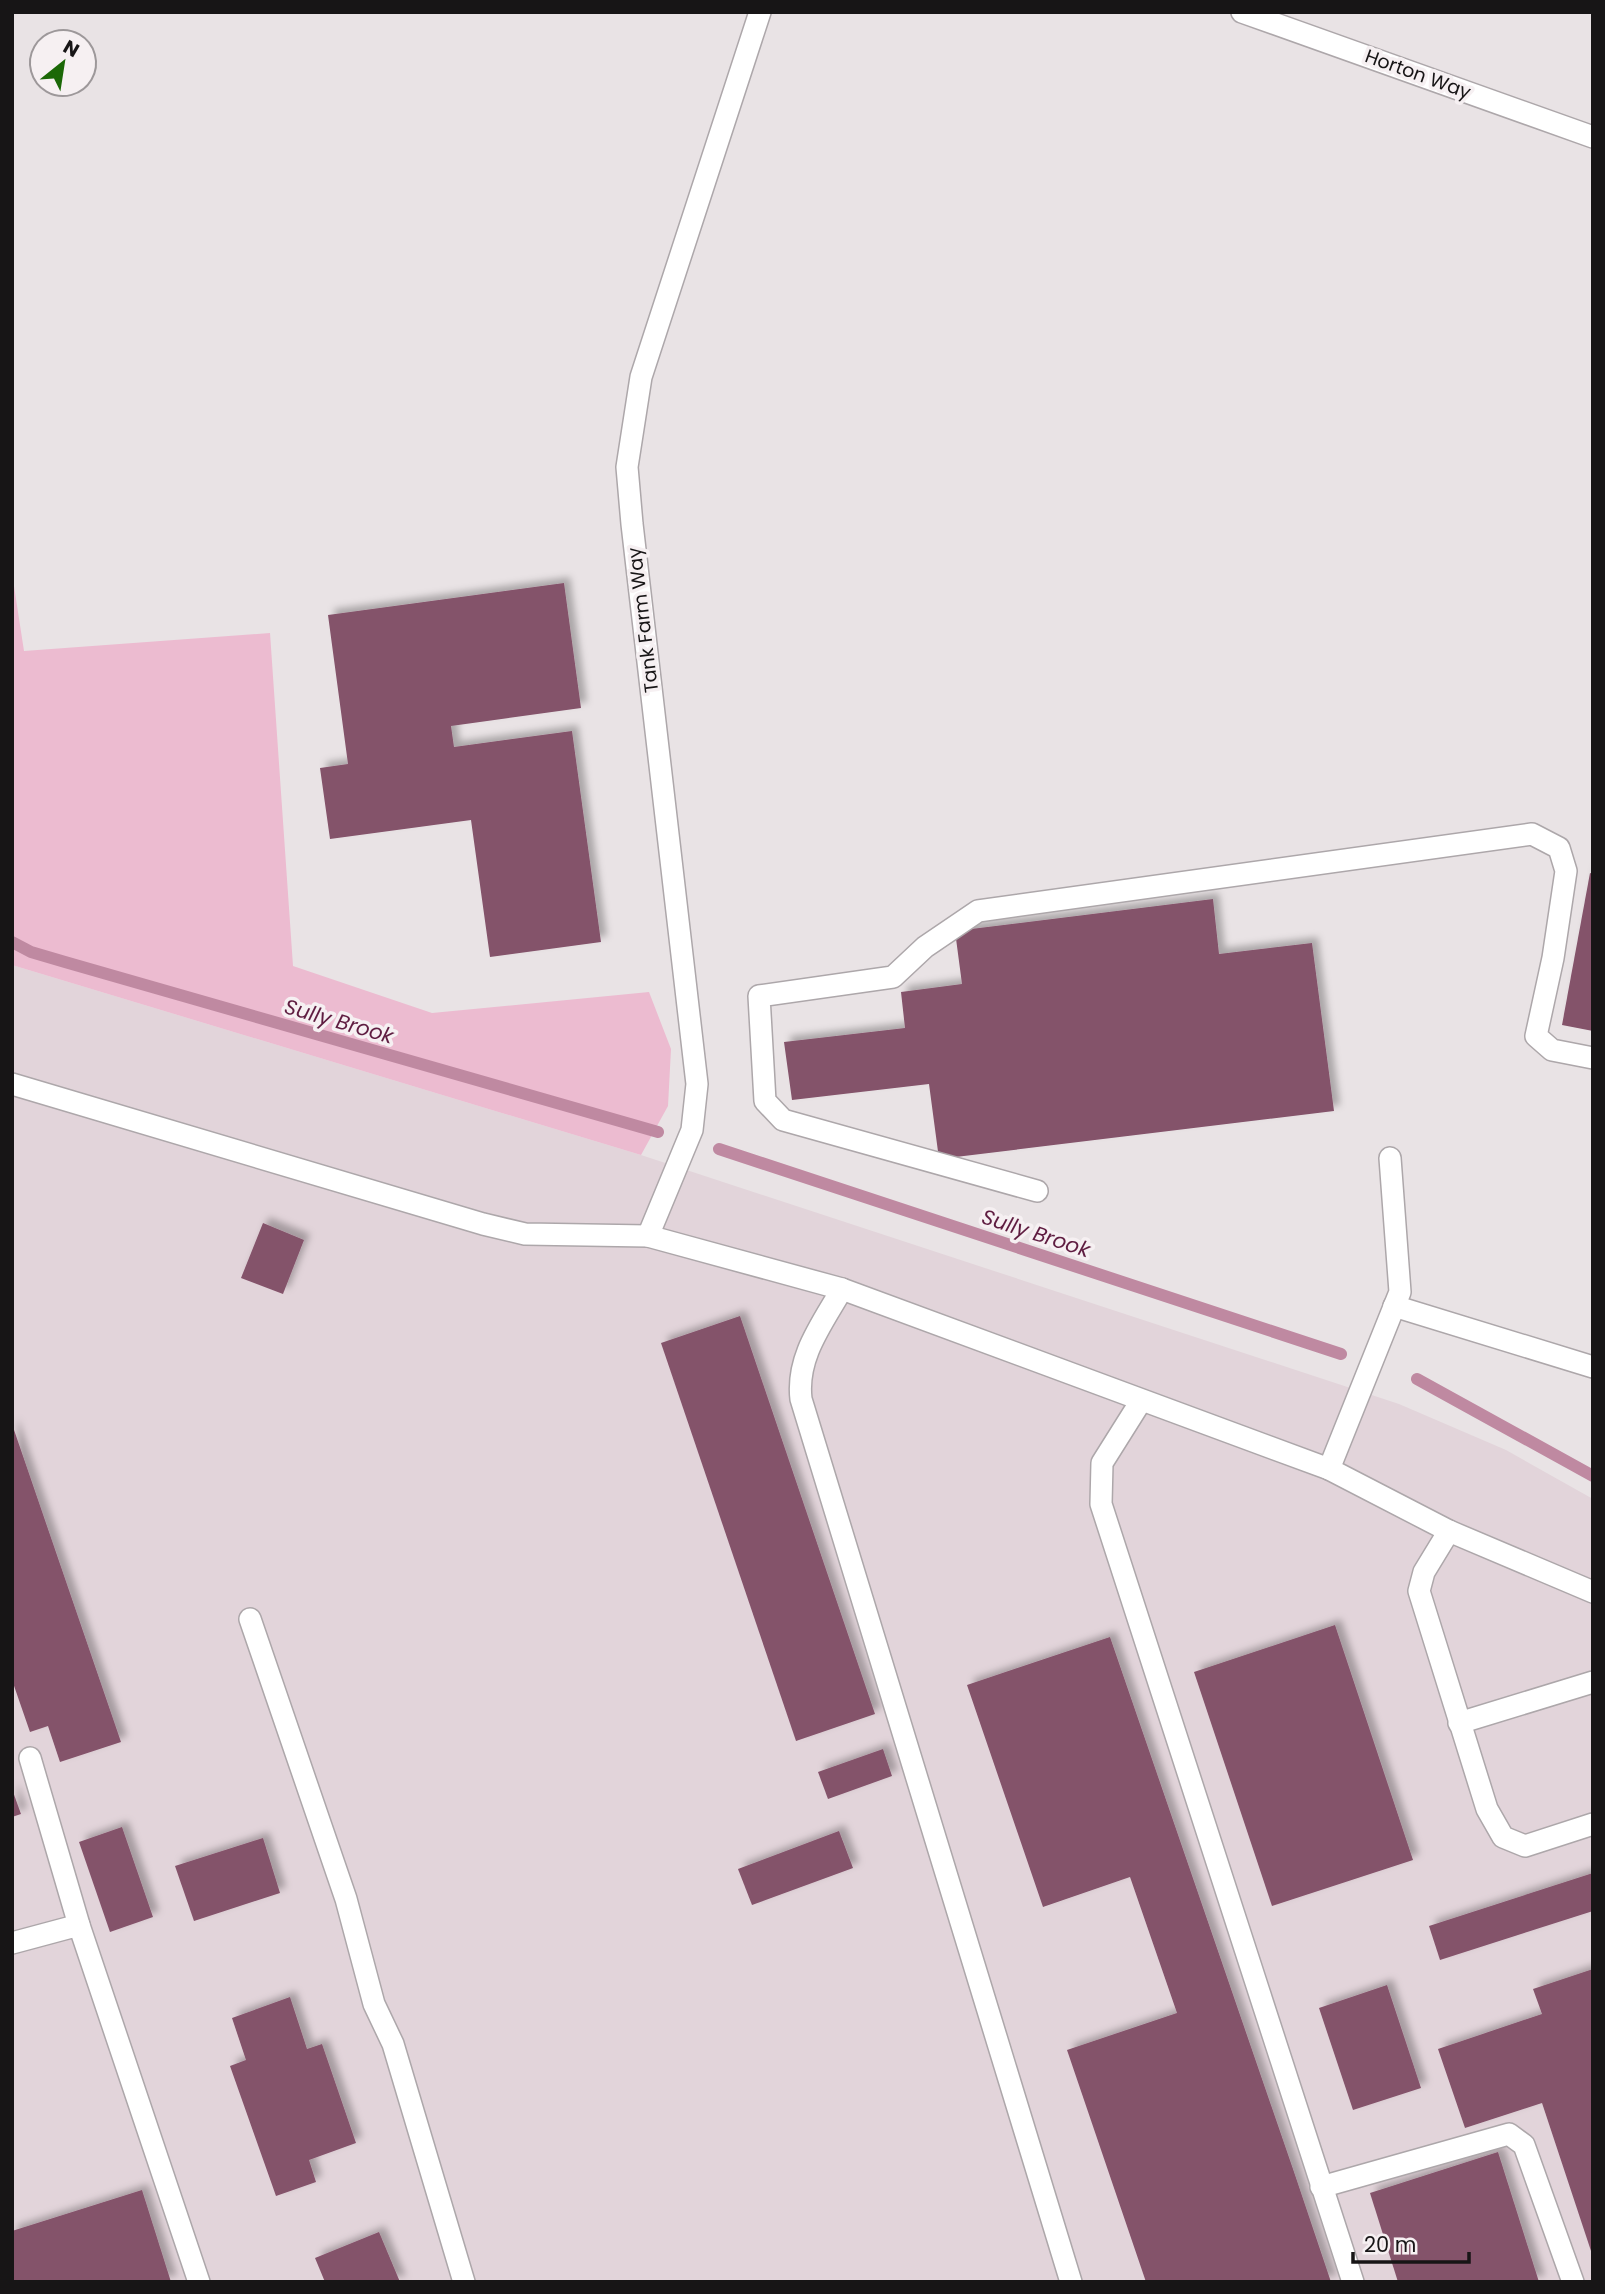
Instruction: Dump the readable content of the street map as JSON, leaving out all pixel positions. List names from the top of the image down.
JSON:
{
  "streets": {
    "lane": ["Horton Way", "Tank Farm Way"]
  },
  "water": ["Sully Brook"],
  "scale_bar": "20 m",
  "north": "top right"
}
